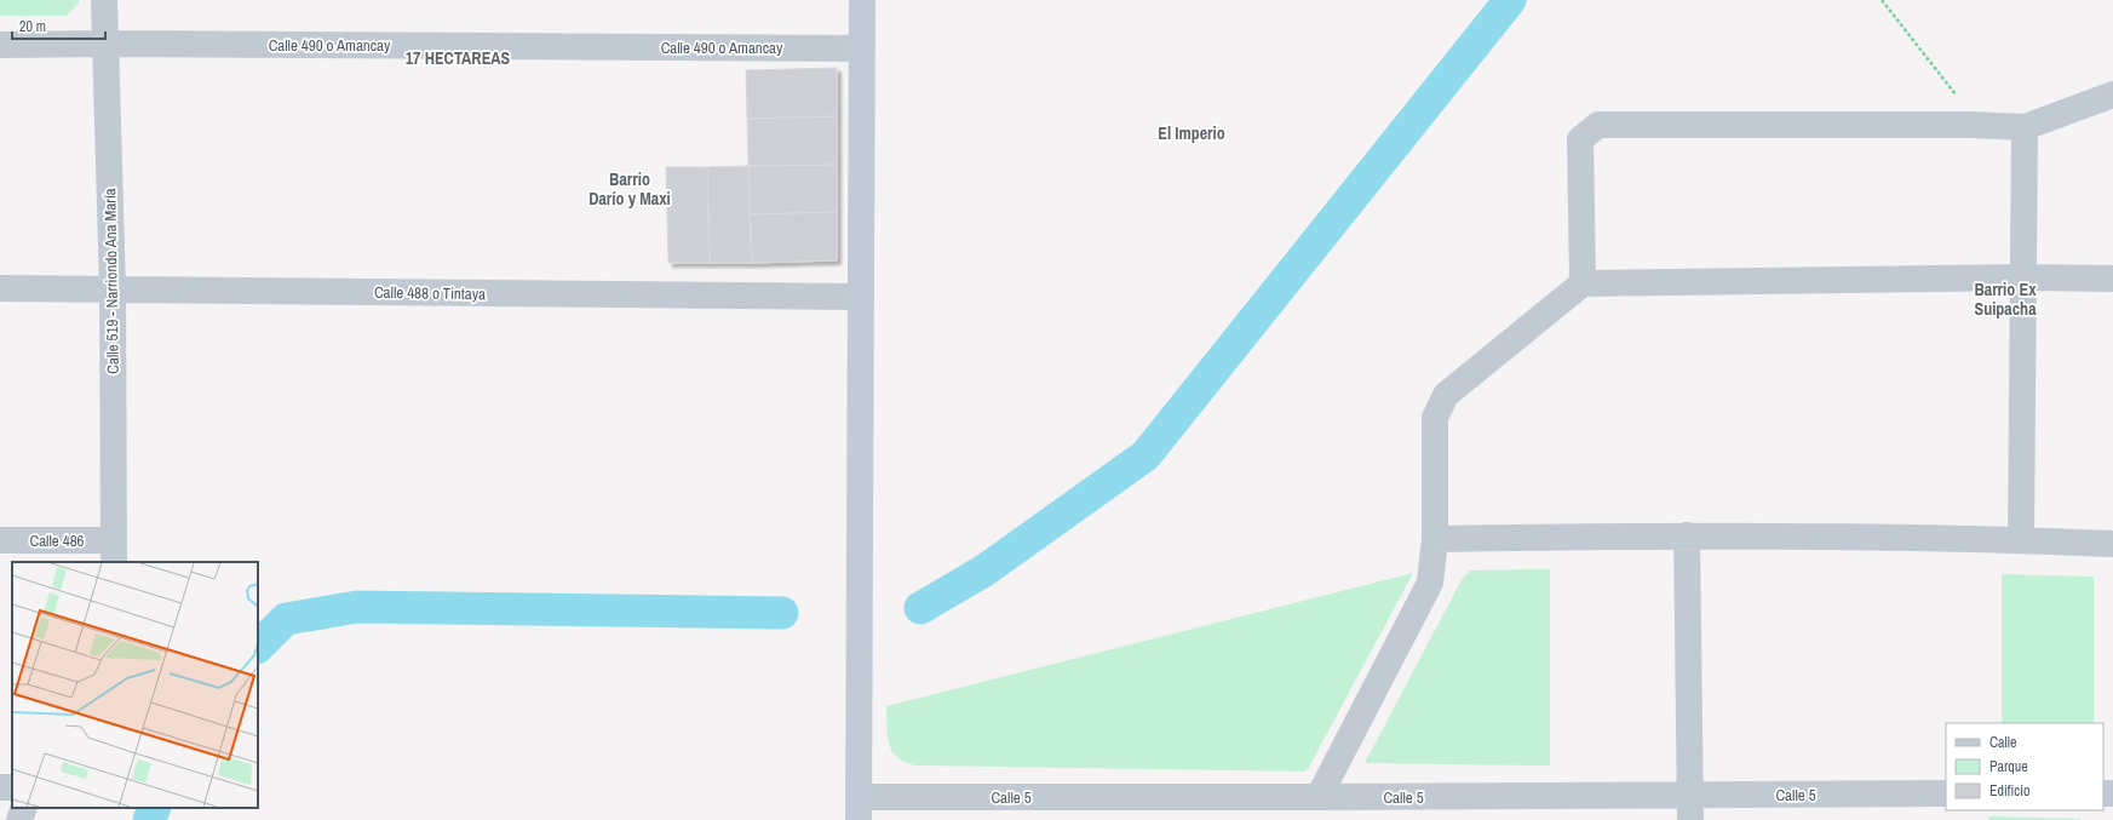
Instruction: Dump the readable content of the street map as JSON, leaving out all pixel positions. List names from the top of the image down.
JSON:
{
  "streets": {
    "street": [
      "Calle 490 o Amancay",
      "Calle 519 - Narriondo Ana María",
      "Calle 488 o Tintaya",
      "Calle 486",
      "Calle 5"
    ]
  },
  "crossings": [
    ["Calle 490 o Amancay", "Calle 519 - Narriondo Ana María"],
    ["Calle 519 - Narriondo Ana María", "Calle 488 o Tintaya"],
    ["Calle 519 - Narriondo Ana María", "Calle 486"]
  ],
  "districts": [
    "17 HECTAREAS",
    "El Imperio",
    "Barrio Darío y Maxi",
    "Barrio Ex Suipacha"
  ],
  "legend": ["Calle", "Parque", "Edificio"],
  "scale_bar": "20 m"
}
